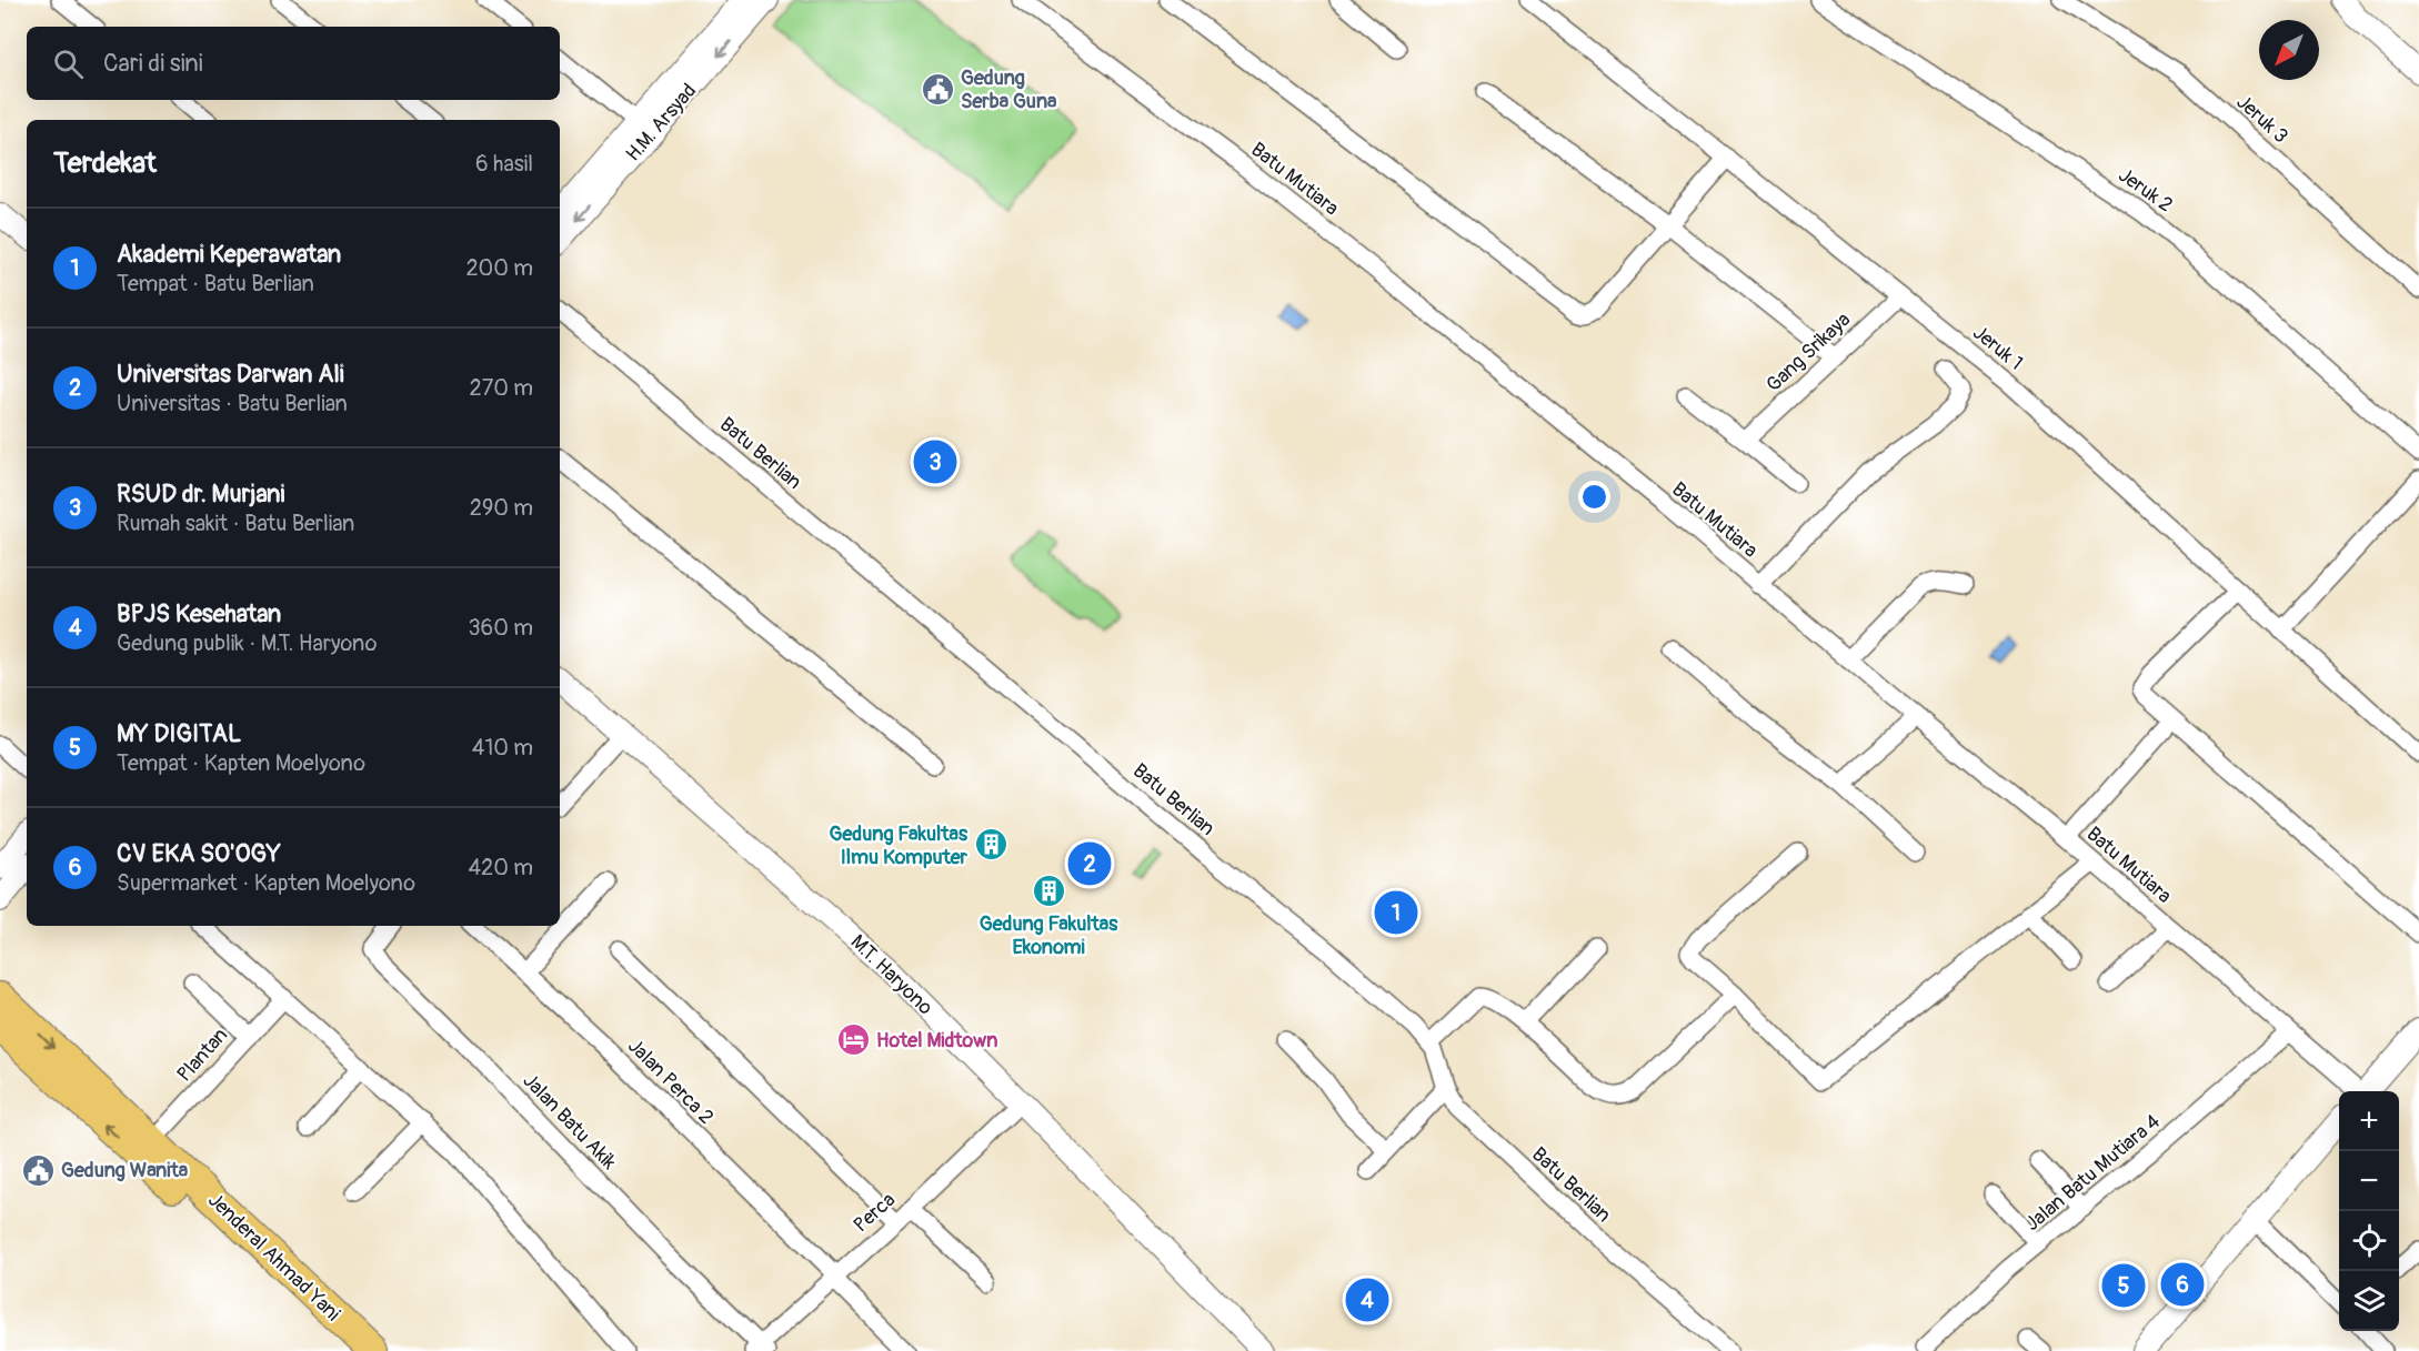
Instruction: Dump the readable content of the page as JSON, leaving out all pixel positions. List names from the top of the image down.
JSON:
{
  "streets": {
    "highway": ["Jenderal Ahmad Yani"],
    "street": [
      "Jeruk 3",
      "H.M. Arsyad",
      "Batu Mutiara",
      "Jeruk 2",
      "Jeruk 1",
      "Gang Srikaya",
      "Batu Berlian",
      "M.T. Haryono",
      "Plantan",
      "Jalan Perca 2",
      "Jalan Batu Akik",
      "Jalan Batu Mutiara 4",
      "Perca"
    ]
  },
  "crossings": [
    ["Batu Mutiara", "Jalan Batu Mutiara 4"],
    ["Jeruk 1", "Gang Srikaya"],
    ["M.T. Haryono", "Perca"],
    ["Plantan", "Jenderal Ahmad Yani"],
    ["Jalan Perca 2", "Perca"],
    ["Jalan Batu Akik", "Perca"]
  ],
  "places": {
    "public building": ["Gedung Serba Guna", "Gedung Wanita"],
    "building": ["Gedung Fakultas Ilmu Komputer", "Gedung Fakultas Ekonomi"],
    "hotel": ["Hotel Midtown"]
  },
  "north": "bottom left",
  "page": {
    "search": "Cari di sini",
    "heading": ["Terdekat", "6 hasil"],
    "list": [
      {
        "mark": "1",
        "name": "Akademi Keperawatan",
        "note": "Tempat · Batu Berlian",
        "value": "200 m"
      },
      {
        "mark": "2",
        "name": "Universitas Darwan Ali",
        "note": "Universitas · Batu Berlian",
        "value": "270 m"
      },
      {
        "mark": "3",
        "name": "RSUD dr. Murjani",
        "note": "Rumah sakit · Batu Berlian",
        "value": "290 m"
      },
      {
        "mark": "4",
        "name": "BPJS Kesehatan",
        "note": "Gedung publik · M.T. Haryono",
        "value": "360 m"
      },
      {
        "mark": "5",
        "name": "MY DIGITAL",
        "note": "Tempat · Kapten Moelyono",
        "value": "410 m"
      },
      {
        "mark": "6",
        "name": "CV EKA SO'OGY",
        "note": "Supermarket · Kapten Moelyono",
        "value": "420 m"
      }
    ],
    "pins": [
      "3",
      "2",
      "1",
      "6",
      "5",
      "4"
    ],
    "map_buttons": ["+", "−"]
  }
}
